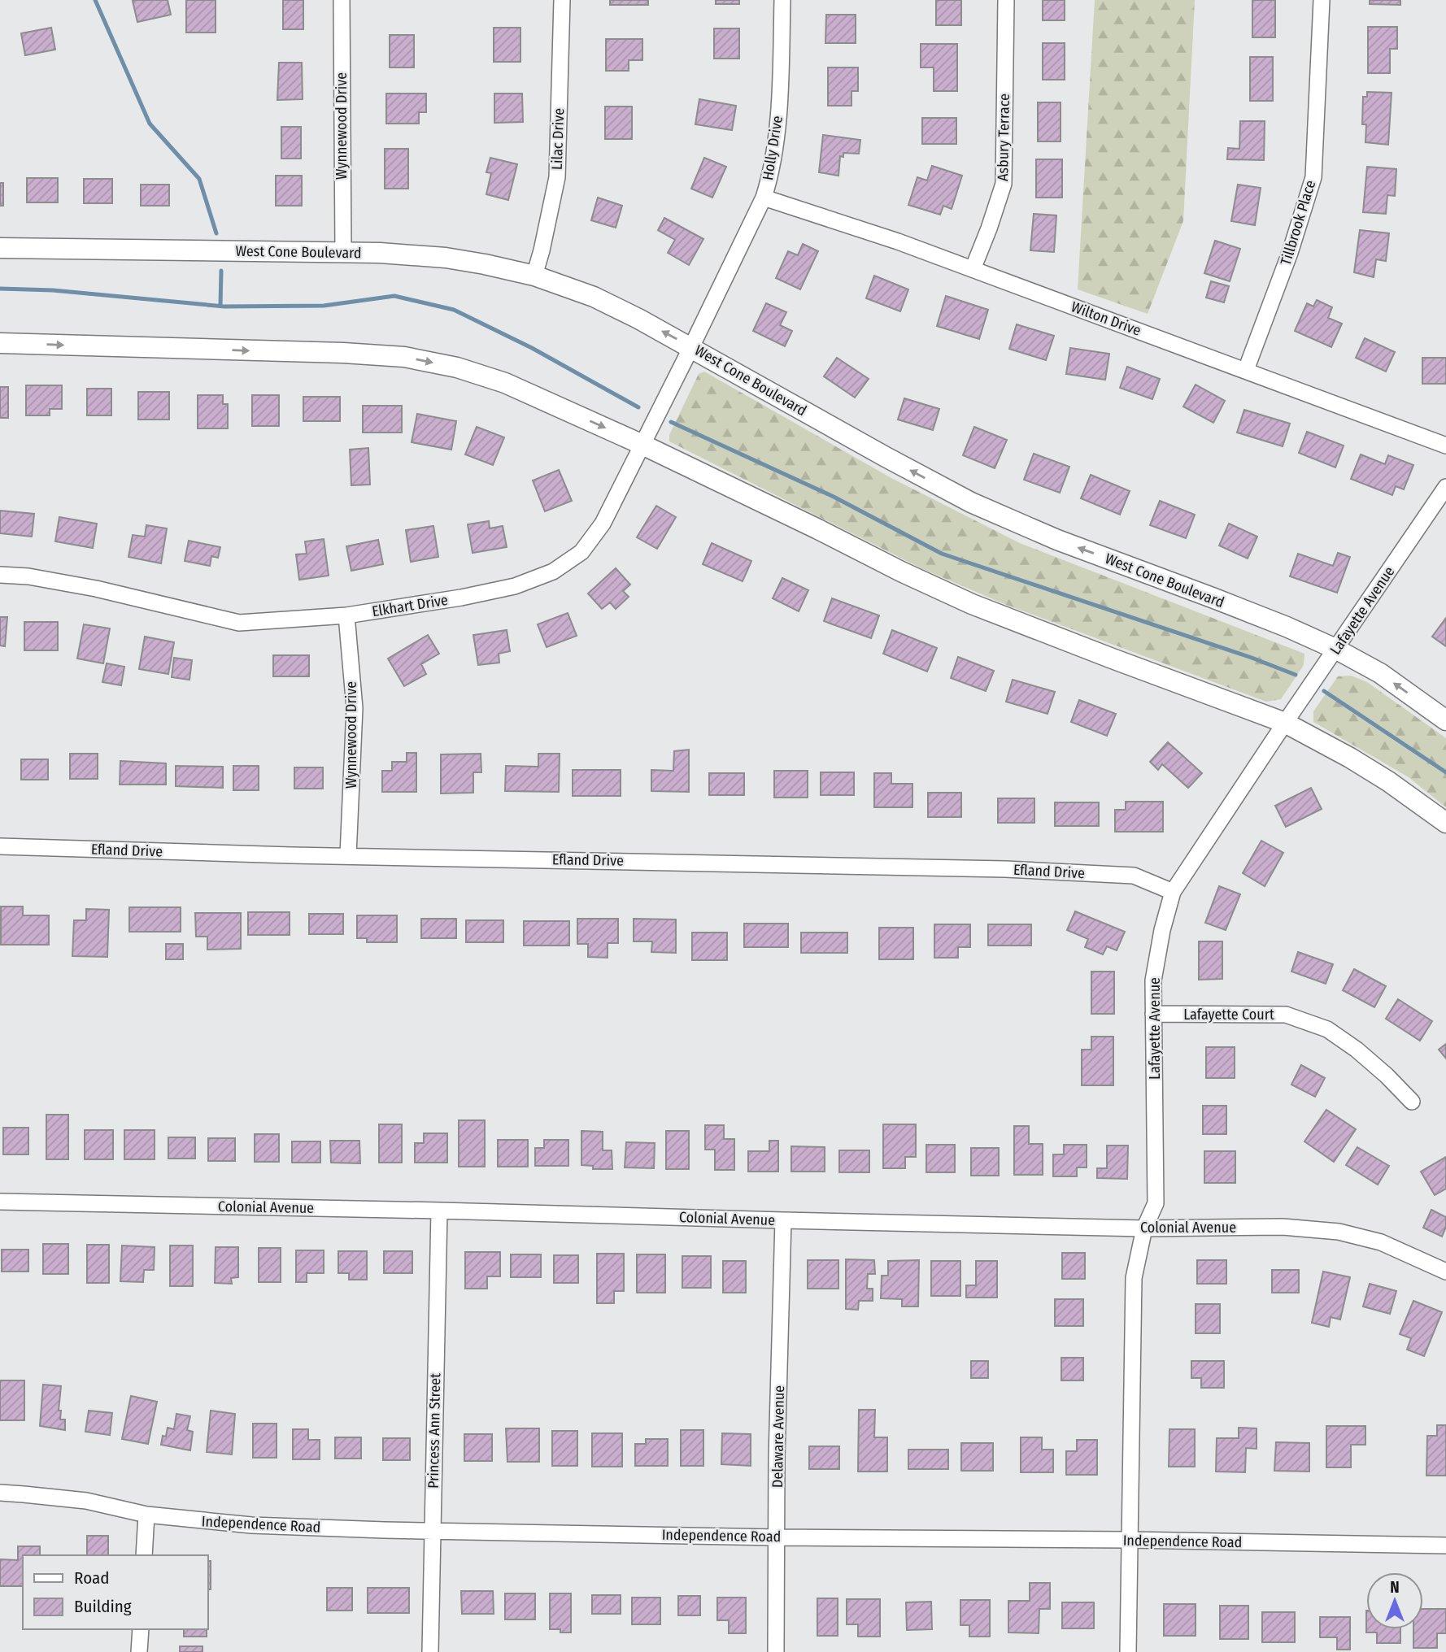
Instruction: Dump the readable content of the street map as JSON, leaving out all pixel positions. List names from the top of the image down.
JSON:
{
  "streets": {
    "main road": ["West Cone Boulevard"],
    "street": [
      "Wynnewood Drive",
      "Asbury Terrace",
      "Lilac Drive",
      "Holly Drive",
      "Tillbrook Place",
      "Wilton Drive",
      "Elkhart Drive",
      "Lafayette Avenue",
      "Efland Drive",
      "Lafayette Court",
      "Colonial Avenue",
      "Princess Ann Street",
      "Delaware Avenue",
      "Independence Road"
    ]
  },
  "crossings": [
    ["Wynnewood Drive", "West Cone Boulevard"],
    ["Wynnewood Drive", "Elkhart Drive"],
    ["Wynnewood Drive", "Efland Drive"],
    ["Asbury Terrace", "Wilton Drive"],
    ["Lilac Drive", "West Cone Boulevard"],
    ["Holly Drive", "West Cone Boulevard"],
    ["Holly Drive", "Wilton Drive"],
    ["Holly Drive", "Elkhart Drive"],
    ["Tillbrook Place", "Wilton Drive"],
    ["West Cone Boulevard", "Elkhart Drive"],
    ["West Cone Boulevard", "Lafayette Avenue"],
    ["Lafayette Avenue", "Efland Drive"],
    ["Lafayette Avenue", "Lafayette Court"],
    ["Lafayette Avenue", "Colonial Avenue"],
    ["Lafayette Avenue", "Independence Road"],
    ["Colonial Avenue", "Princess Ann Street"],
    ["Colonial Avenue", "Delaware Avenue"],
    ["Princess Ann Street", "Independence Road"],
    ["Delaware Avenue", "Independence Road"]
  ],
  "legend": ["Road", "Building"],
  "north": "top"
}
